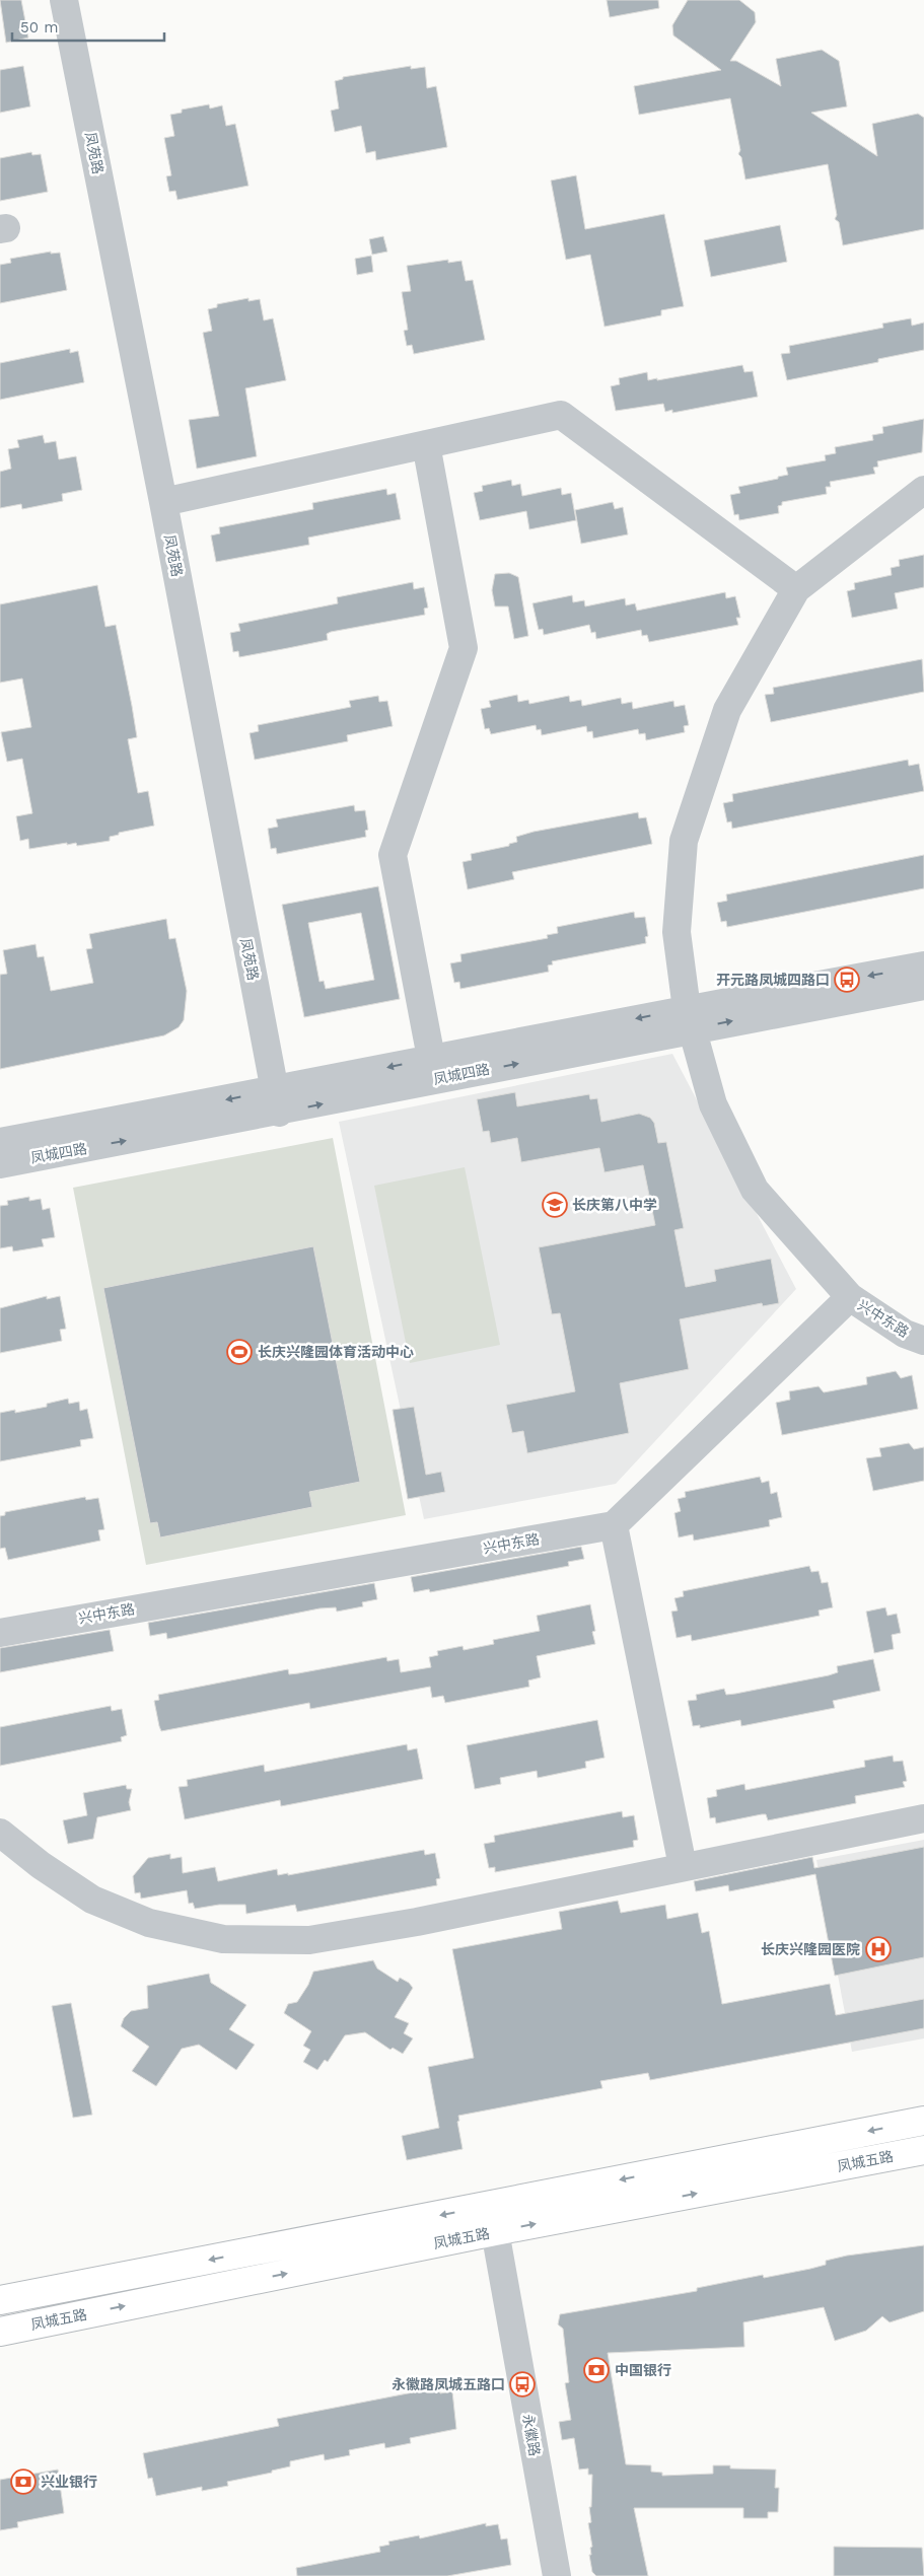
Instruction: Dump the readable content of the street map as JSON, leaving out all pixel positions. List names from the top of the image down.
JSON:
{
  "streets": {
    "main road": ["凤城五路"],
    "street": [
      "凤苑路",
      "凤城四路",
      "兴中东路",
      "永徽路"
    ]
  },
  "crossings": [
    ["凤苑路", "凤城四路"],
    ["凤城五路", "永徽路"]
  ],
  "places": {
    "bus stop": ["开元路凤城四路口", "永徽路凤城五路口"],
    "school or university": ["长庆第八中学"],
    "sports": ["长庆兴隆园体育活动中心"],
    "hospital": ["长庆兴隆园医院"],
    "bank": ["中国银行", "兴业银行"]
  },
  "scale_bar": "50 m"
}
